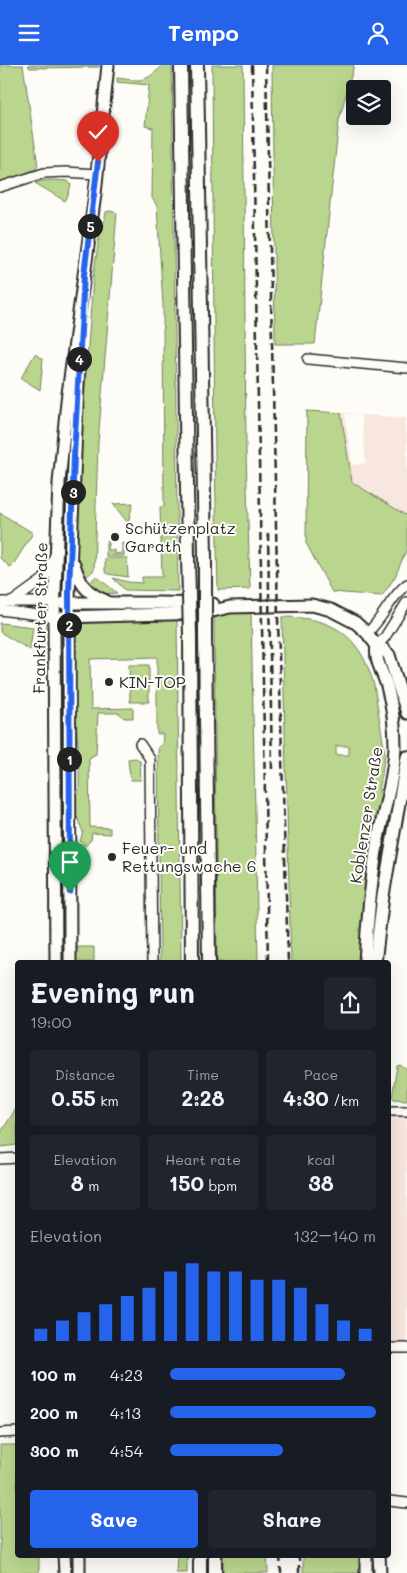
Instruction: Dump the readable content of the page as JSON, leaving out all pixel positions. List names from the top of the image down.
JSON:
{
  "streets": {
    "main road": ["Frankfurter Straße", "Koblenzer Straße"]
  },
  "crossings": [
    ["Frankfurter Straße", "Koblenzer Straße"]
  ],
  "places": ["Schützenplatz Garath", "KIN-TOP", "Feuer- und Rettungswache 6"],
  "page": {
    "header": "Tempo",
    "pins": [
      "5",
      "4",
      "3",
      "2",
      "1"
    ],
    "heading": ["Evening run", "19:00"],
    "stats": [
      ["Distance", "0.55 km"],
      ["Time", "2:28"],
      ["Pace", "4:30 /km"],
      ["Elevation", "8 m"],
      ["Heart rate", "150 bpm"],
      ["kcal", "38"]
    ],
    "chart": ["Elevation", "132–140 m"],
    "list": [
      {
        "name": "100 m",
        "note": "4:23"
      },
      {
        "name": "200 m",
        "note": "4:13"
      },
      {
        "name": "300 m",
        "note": "4:54"
      }
    ],
    "buttons": ["Save", "Share"]
  }
}
